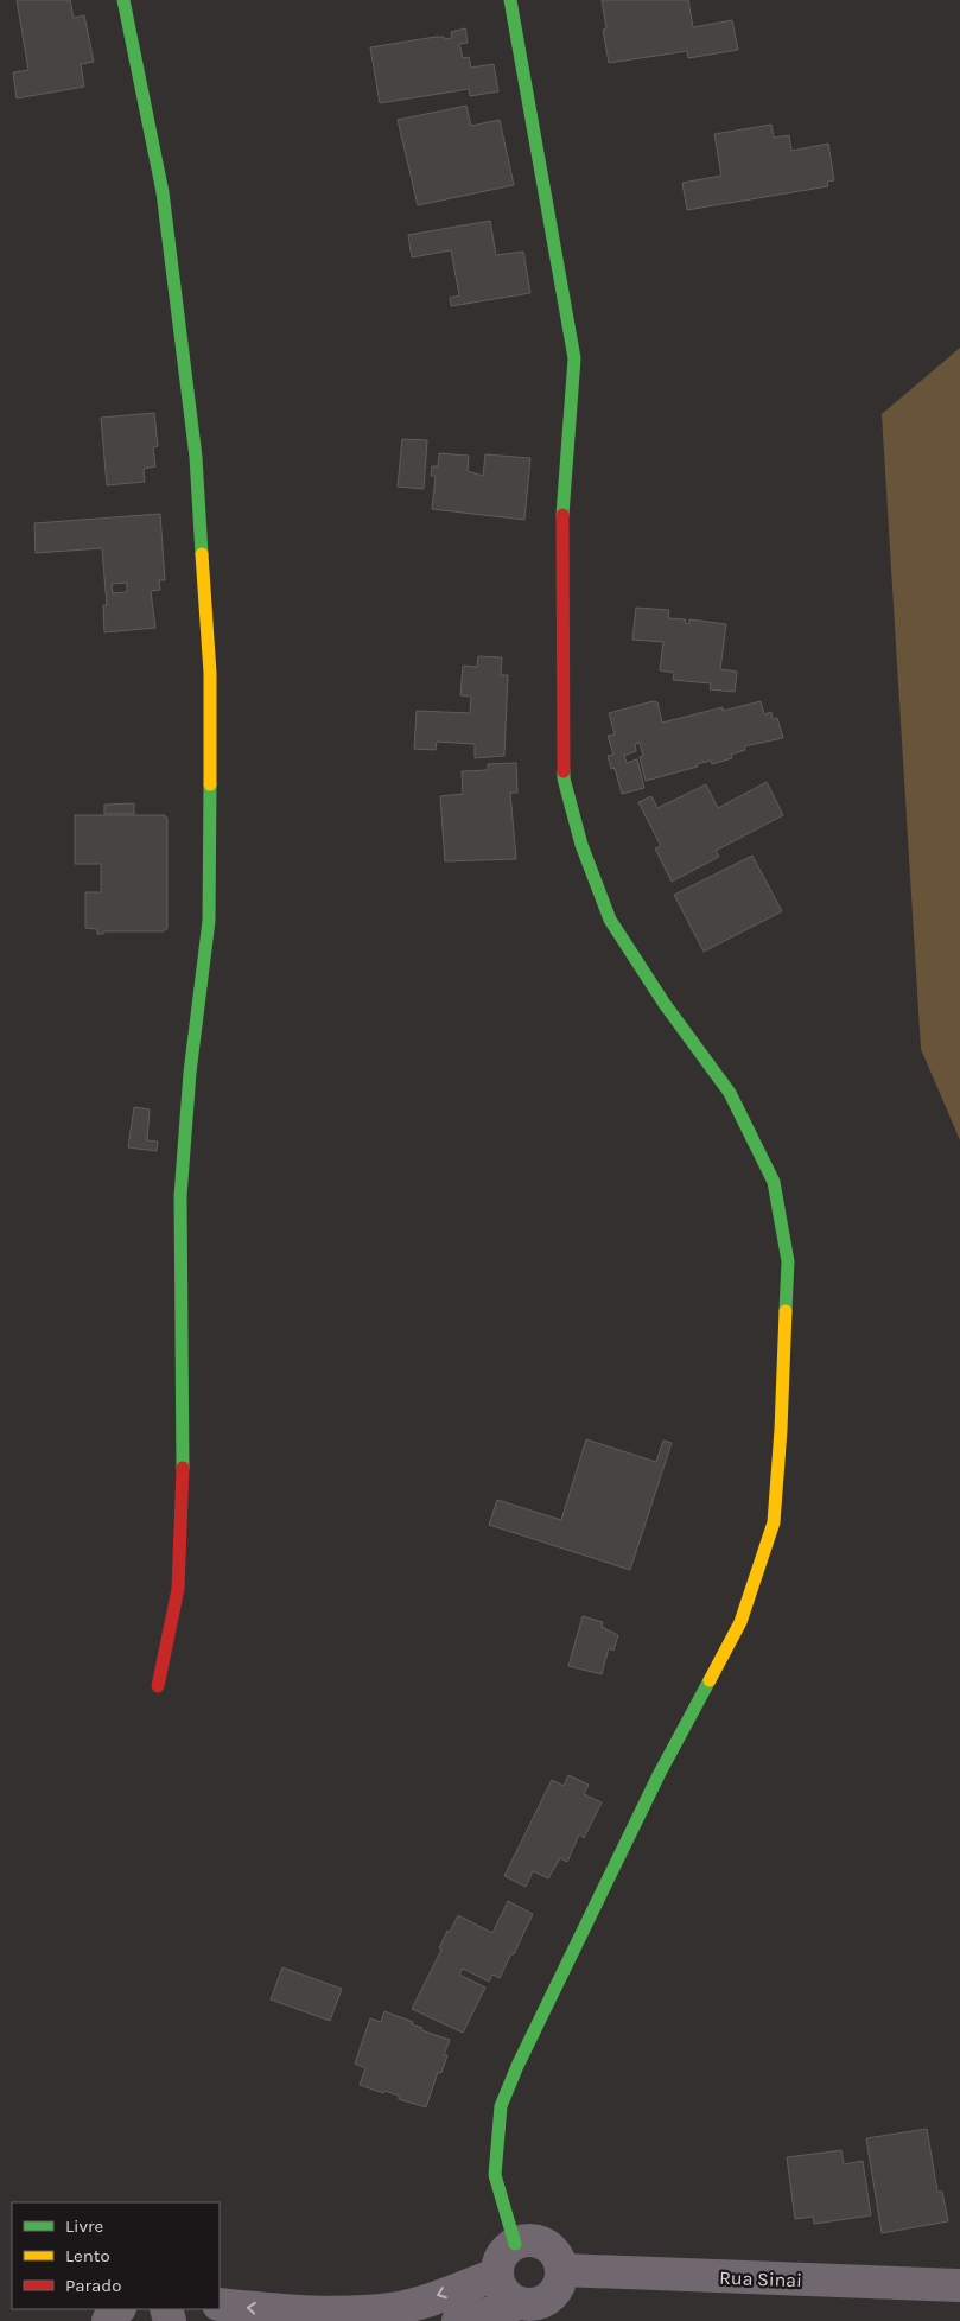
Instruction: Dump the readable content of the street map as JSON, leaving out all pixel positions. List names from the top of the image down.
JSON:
{
  "streets": {
    "street": ["Rua Sinai"]
  },
  "legend": ["Livre", "Lento", "Parado"]
}
